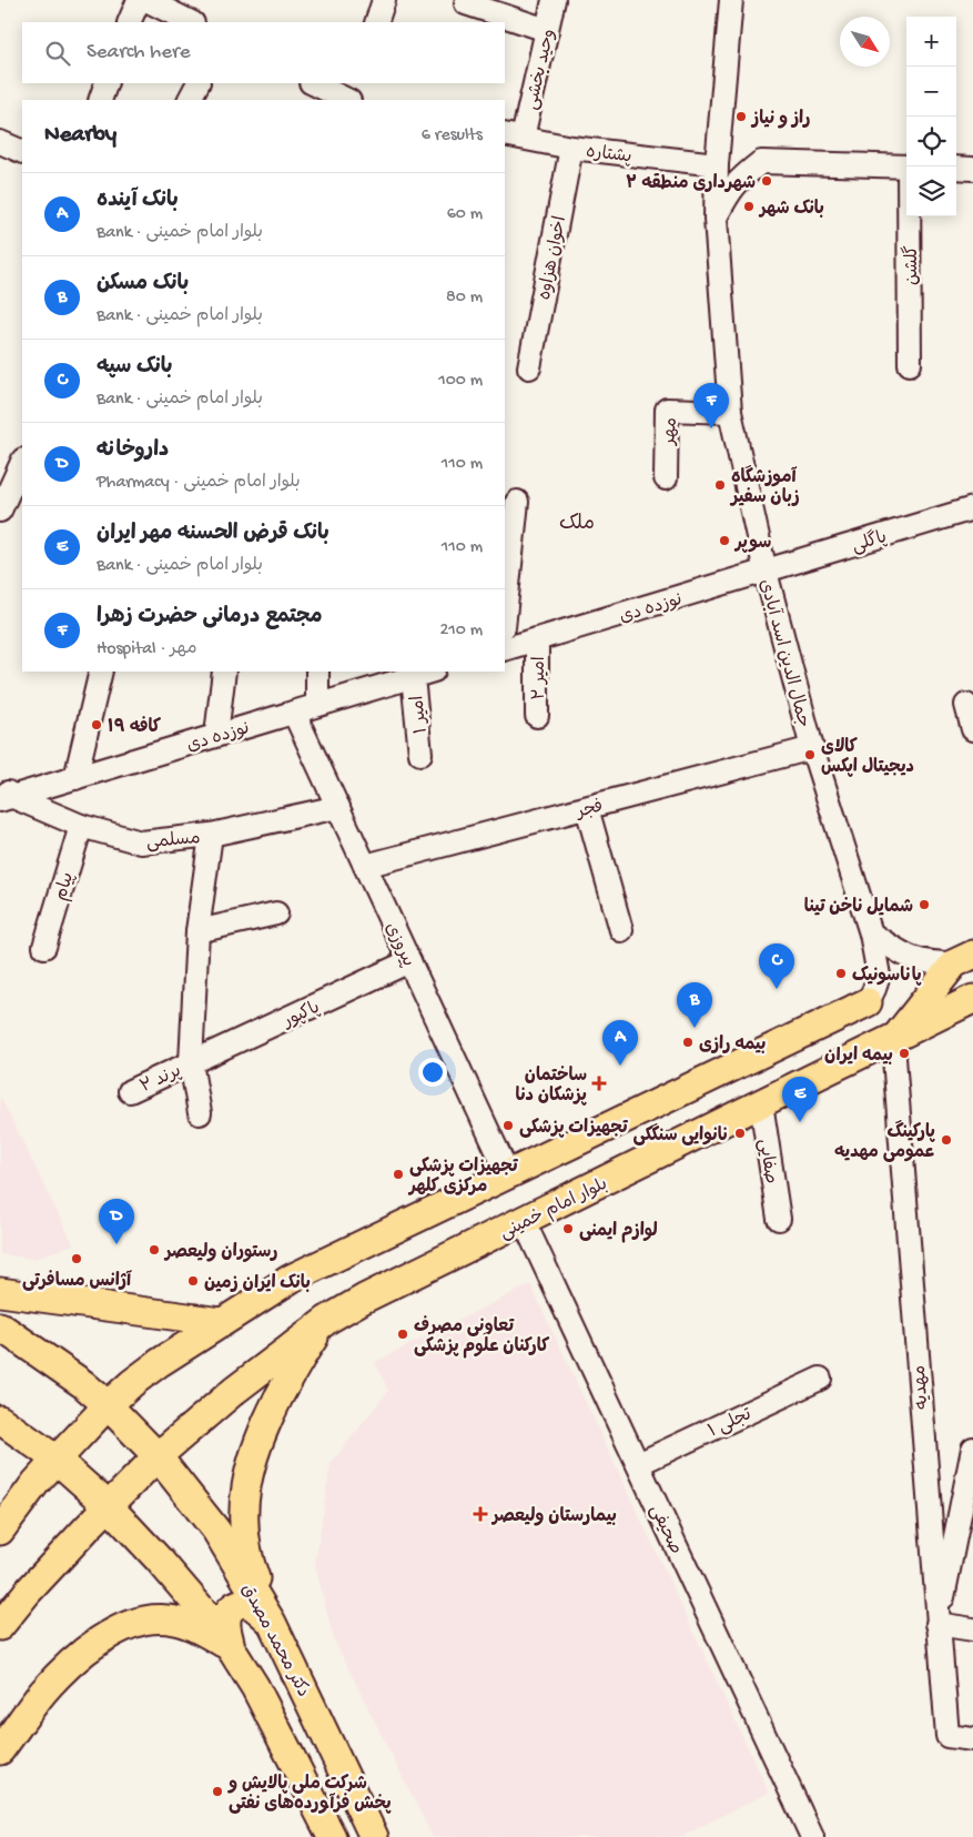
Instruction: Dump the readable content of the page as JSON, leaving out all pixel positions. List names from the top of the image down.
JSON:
{
  "streets": {
    "main road": ["بلوار امام خمینی", "دکتر محمد مصدق"],
    "street": [
      "وحید بخشی",
      "پشتاره",
      "اخوان هزاوه",
      "گلشن",
      "مهر",
      "پاگلی",
      "نوزده دی",
      "جمال الدین اسد آبادی",
      "امیر ۲",
      "امیر ۱",
      "فجر",
      "مسلمی",
      "پیام",
      "پیروزی",
      "پاکپور",
      "پرند ۲",
      "صفایی",
      "مهدیه",
      "تجلی ١",
      "صحیفی"
    ]
  },
  "crossings": [
    ["وحید بخشی", "پشتاره"],
    ["پشتاره", "اخوان هزاوه"],
    ["پشتاره", "جمال الدین اسد آبادی"],
    ["مهر", "جمال الدین اسد آبادی"],
    ["پاگلی", "نوزده دی"],
    ["پاگلی", "جمال الدین اسد آبادی"],
    ["نوزده دی", "جمال الدین اسد آبادی"],
    ["نوزده دی", "امیر ۲"],
    ["نوزده دی", "امیر ۱"],
    ["نوزده دی", "مسلمی"],
    ["نوزده دی", "پیروزی"],
    ["جمال الدین اسد آبادی", "فجر"],
    ["فجر", "پیروزی"],
    ["مسلمی", "پیام"],
    ["مسلمی", "پیروزی"],
    ["پیروزی", "پاکپور"],
    ["پاکپور", "پرند ۲"],
    ["صفایی", "بلوار امام خمینی"],
    ["بلوار امام خمینی", "مهدیه"],
    ["بلوار امام خمینی", "صحیفی"],
    ["بلوار امام خمینی", "دکتر محمد مصدق"],
    ["تجلی ١", "صحیفی"]
  ],
  "districts": ["ملک"],
  "places": {
    "other": [
      "راز و نیاز",
      "شهرداری منطقه ۲",
      "بانک شهر",
      "آموزشگاه زبان سفیر",
      "سوپر",
      "کافه ۱۹",
      "کالای دیجیتال اپکس",
      "شمایل ناخن تینا",
      "پاناسونیک",
      "بیمه رازی",
      "بیمه ایران",
      "تجهیزات پزشکی",
      "نانوایی سنگکی",
      "پارکینگ عمومی مهدیه",
      "تجهیزات پزشکی مرکزی کلهر",
      "لوازم ایمنی",
      "رستوران ولیعصر",
      "آژانس مسافرتی",
      "بانک ایران زمین",
      "تعاونی مصرف کارکنان علوم پزشکی",
      "شرکت ملی پالایش و پخش فرآورده‌های نفتی"
    ],
    "health": ["ساختمان پزشکان دنا", "بیمارستان ولیعصر"]
  },
  "north": "bottom right",
  "page": {
    "map_buttons": ["+", "−"],
    "search": "Search here",
    "heading": ["Nearby", "6 results"],
    "list": [
      {
        "mark": "A",
        "name": "بانک آینده",
        "note": "Bank · بلوار امام خمینی",
        "value": "60 m"
      },
      {
        "mark": "B",
        "name": "بانک مسکن",
        "note": "Bank · بلوار امام خمینی",
        "value": "80 m"
      },
      {
        "mark": "C",
        "name": "بانک سپه",
        "note": "Bank · بلوار امام خمینی",
        "value": "100 m"
      },
      {
        "mark": "D",
        "name": "داروخانه",
        "note": "Pharmacy · بلوار امام خمینی",
        "value": "110 m"
      },
      {
        "mark": "E",
        "name": "بانک قرض الحسنه مهر ایران",
        "note": "Bank · بلوار امام خمینی",
        "value": "110 m"
      },
      {
        "mark": "F",
        "name": "مجتمع درمانی حضرت زهرا",
        "note": "Hospital · مهر",
        "value": "210 m"
      }
    ],
    "pins": [
      "F",
      "C",
      "B",
      "A",
      "E",
      "D"
    ]
  }
}
